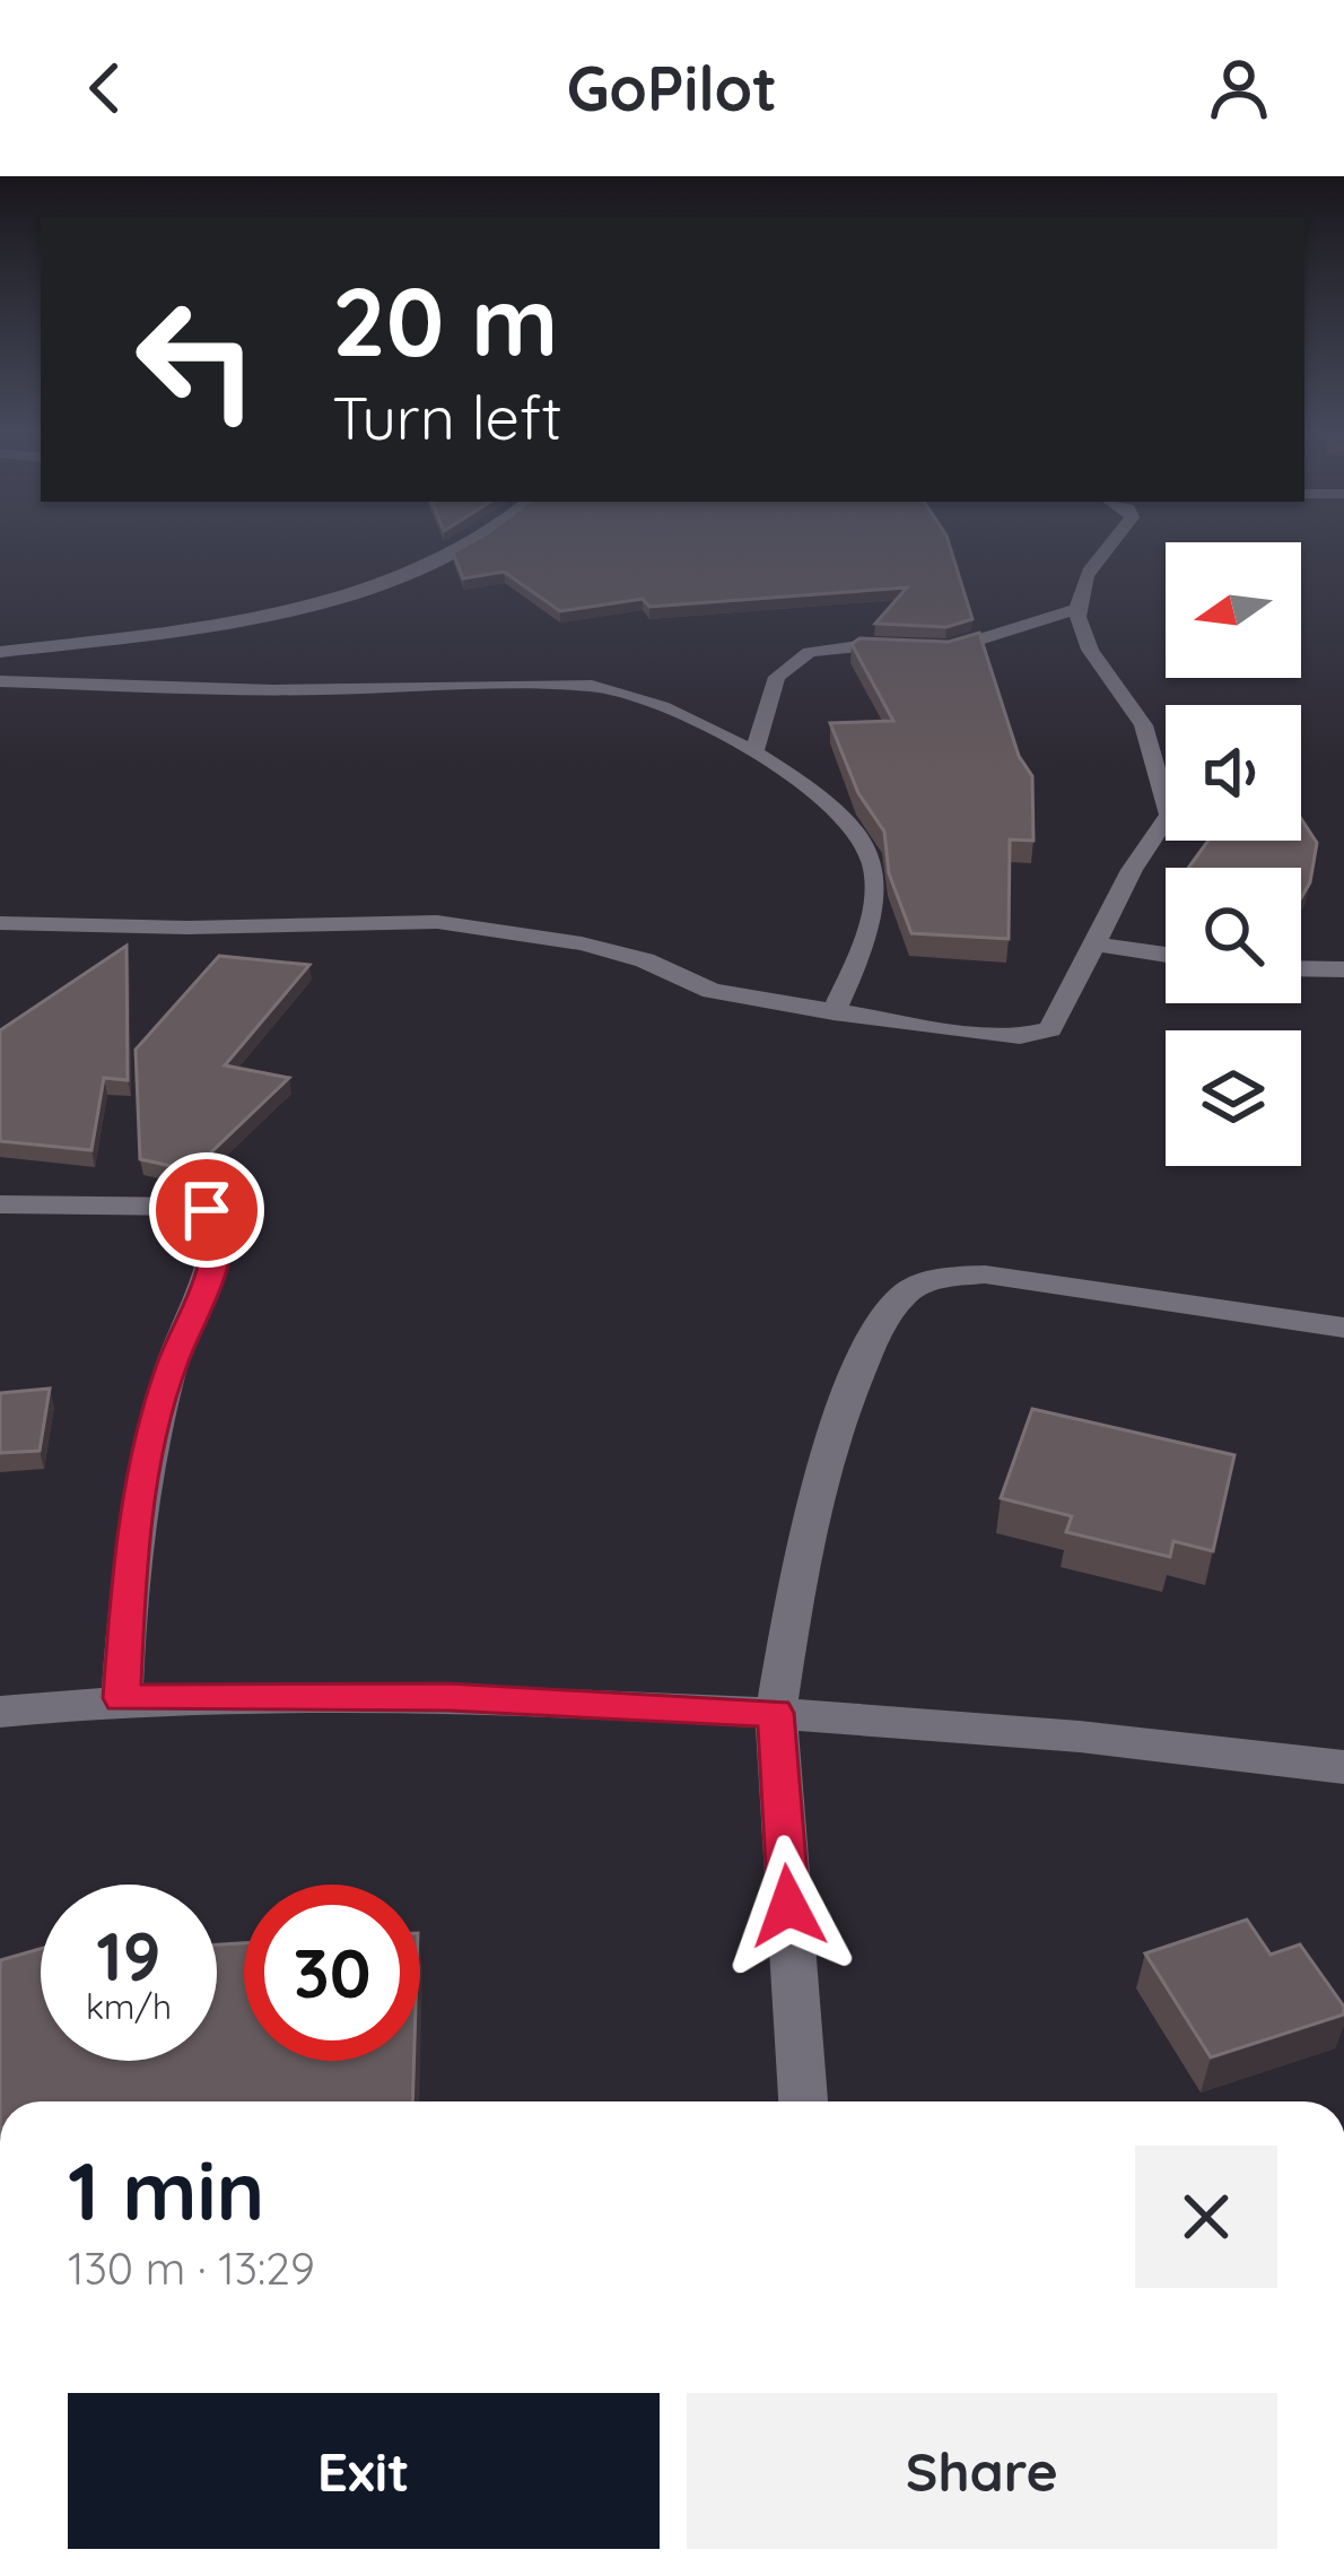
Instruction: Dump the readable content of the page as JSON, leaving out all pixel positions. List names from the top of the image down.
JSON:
{
  "north": "left",
  "page": {
    "header": "GoPilot",
    "turn": ["20 m", "Turn left"],
    "speed": "19 km/h",
    "limit": "30",
    "heading": ["1 min", "130 m · 13:29"],
    "buttons": ["Exit", "Share"]
  }
}
